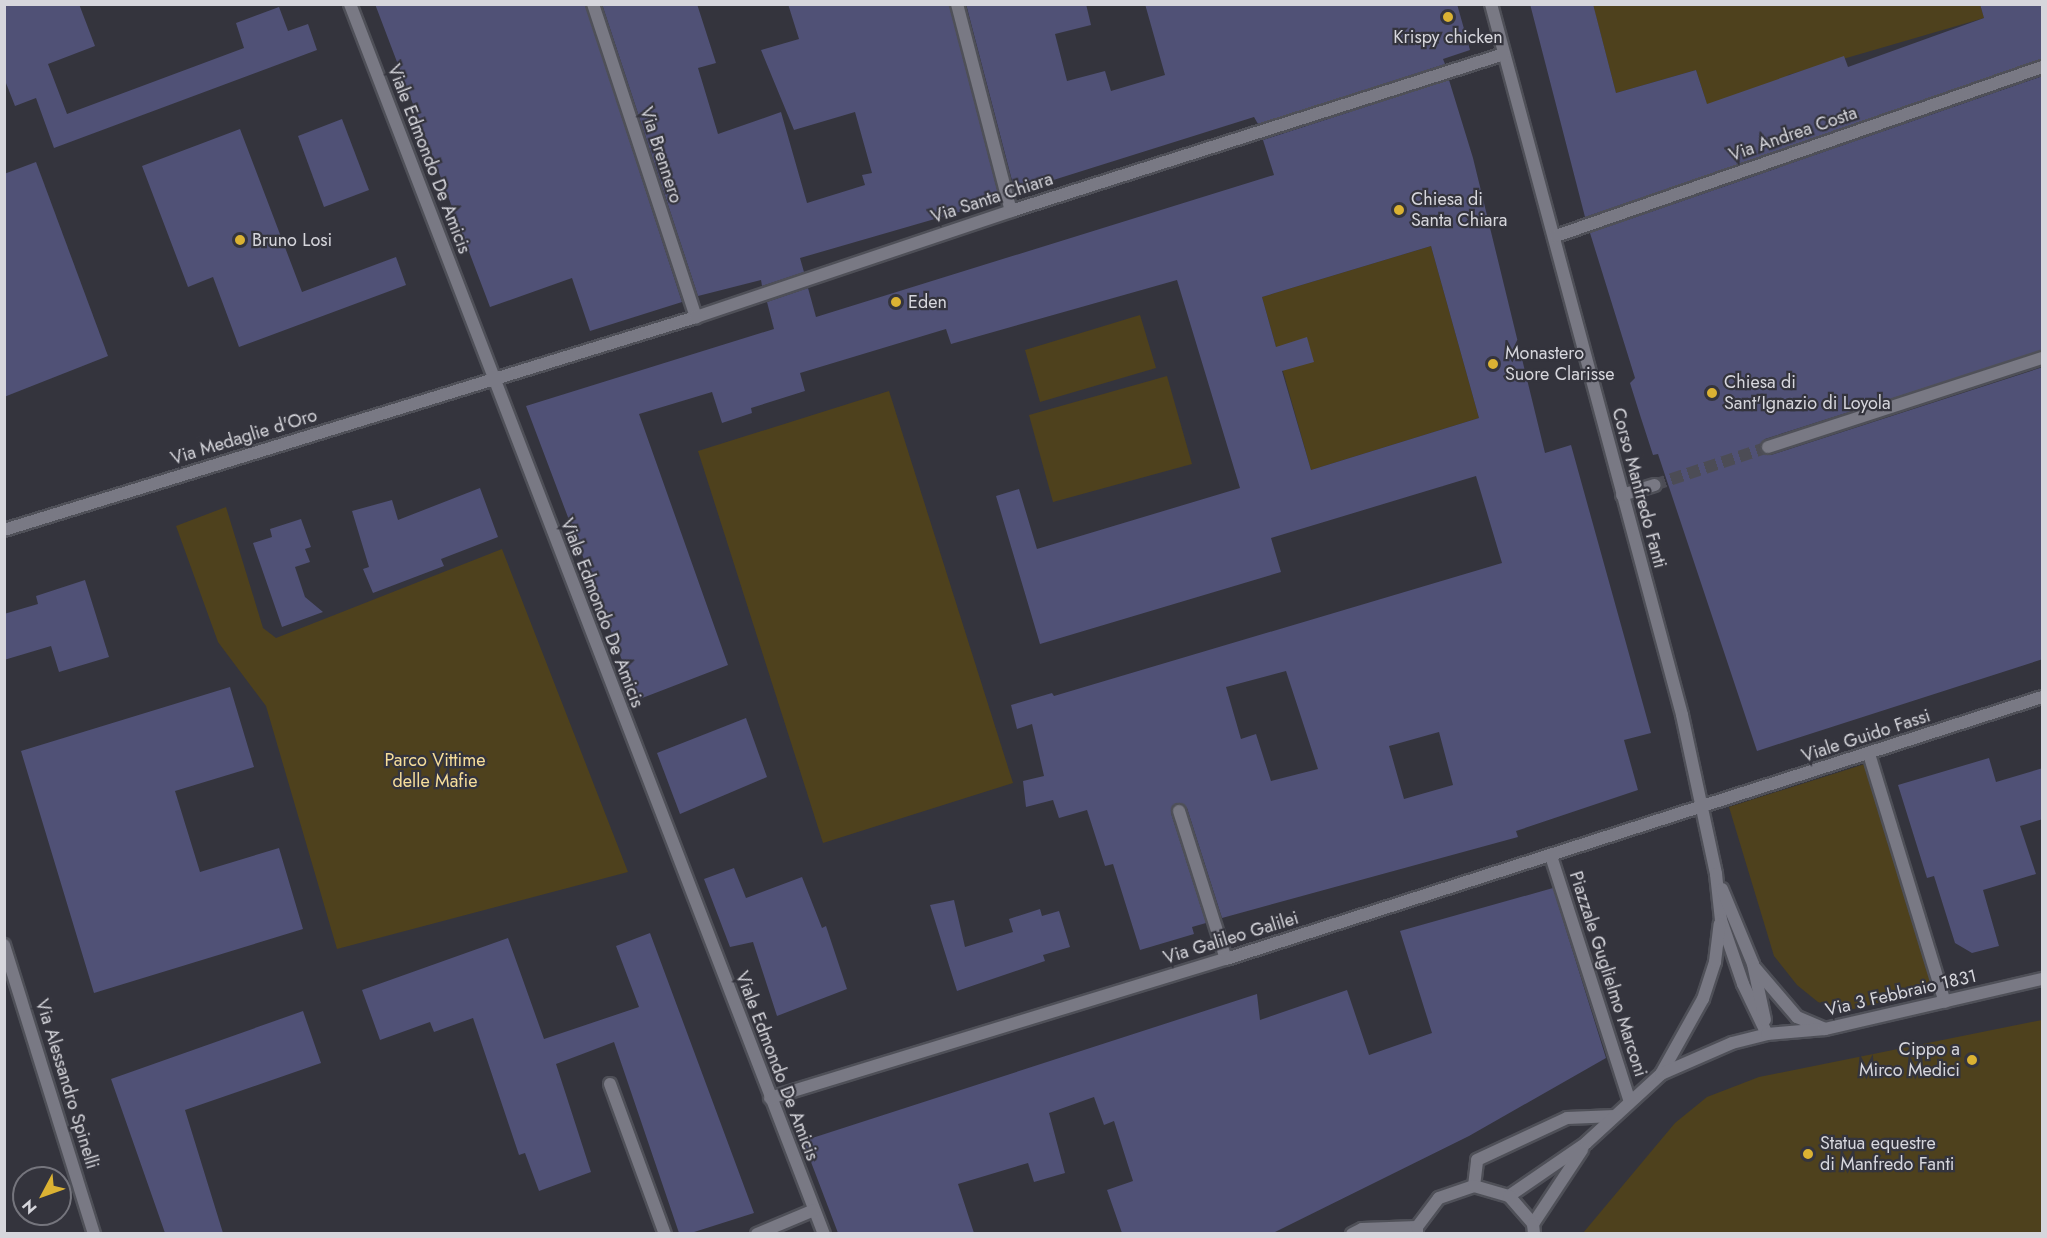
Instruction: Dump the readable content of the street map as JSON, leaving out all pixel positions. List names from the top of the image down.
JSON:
{
  "streets": {
    "street": [
      "Via Andrea Costa",
      "Via Brennero",
      "Viale Edmondo De Amicis",
      "Via Santa Chiara",
      "Via Medaglie d'Oro",
      "Corso Manfredo Fanti",
      "Viale Guido Fassi",
      "Via Galileo Galilei",
      "Piazzale Guglielmo Marconi",
      "Via 3 Febbraio 1831",
      "Via Alessandro Spinelli"
    ]
  },
  "crossings": [
    ["Via Andrea Costa", "Corso Manfredo Fanti"],
    ["Via Brennero", "Via Santa Chiara"],
    ["Viale Edmondo De Amicis", "Via Santa Chiara"],
    ["Viale Edmondo De Amicis", "Via Medaglie d'Oro"],
    ["Viale Edmondo De Amicis", "Via Galileo Galilei"],
    ["Via Santa Chiara", "Via Medaglie d'Oro"],
    ["Via Santa Chiara", "Corso Manfredo Fanti"],
    ["Corso Manfredo Fanti", "Viale Guido Fassi"],
    ["Corso Manfredo Fanti", "Via Galileo Galilei"],
    ["Viale Guido Fassi", "Via Galileo Galilei"],
    ["Via Galileo Galilei", "Piazzale Guglielmo Marconi"]
  ],
  "parks": ["Parco Vittime delle Mafie"],
  "places": [
    "Krispy chicken",
    "Chiesa di Santa Chiara",
    "Bruno Losi",
    "Eden",
    "Monastero Suore Clarisse",
    "Chiesa di Sant'Ignazio di Loyola",
    "Cippo a Mirco Medici",
    "Statua equestre di Manfredo Fanti"
  ],
  "north": "bottom left"
}
